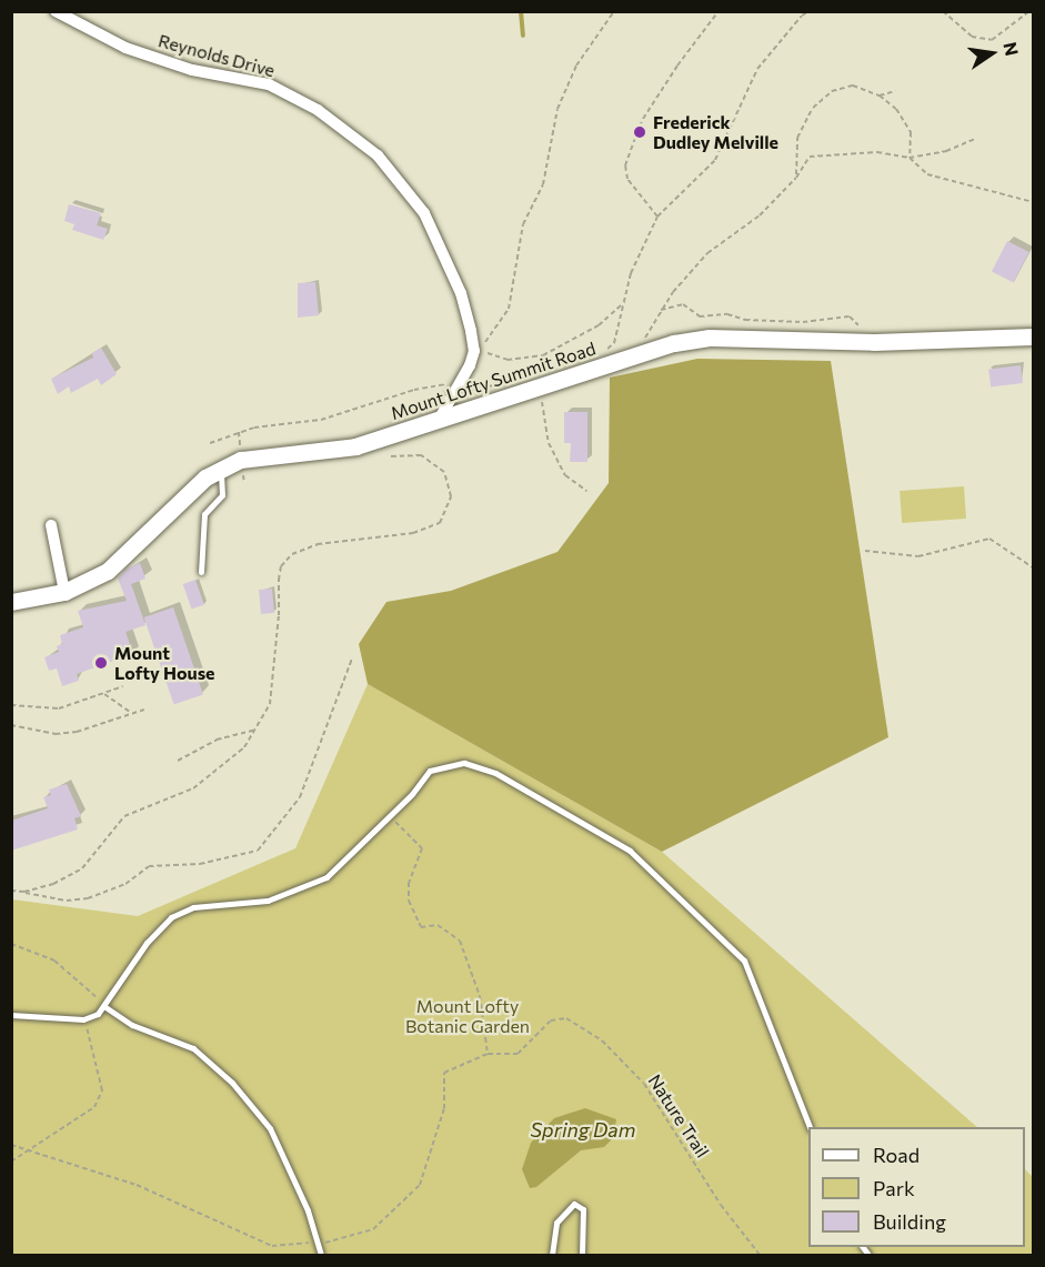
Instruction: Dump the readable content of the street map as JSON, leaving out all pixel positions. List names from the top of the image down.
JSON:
{
  "streets": {
    "main road": ["Mount Lofty Summit Road"],
    "street": ["Reynolds Drive"],
    "path": ["Nature Trail"]
  },
  "crossings": [
    ["Reynolds Drive", "Mount Lofty Summit Road"]
  ],
  "water": ["Spring Dam"],
  "parks": ["Mount Lofty Botanic Garden"],
  "places": ["Frederick Dudley Melville", "Mount Lofty House"],
  "legend": ["Road", "Park", "Building"],
  "north": "right"
}
